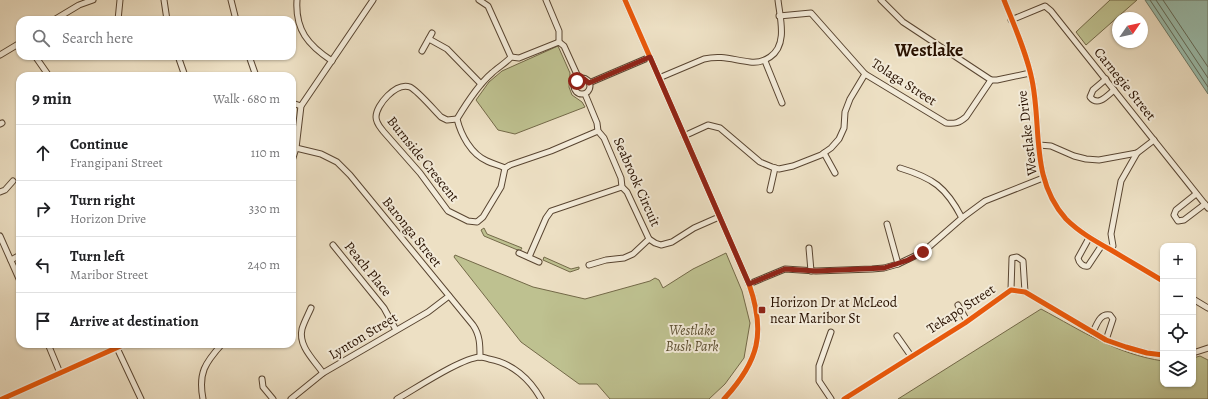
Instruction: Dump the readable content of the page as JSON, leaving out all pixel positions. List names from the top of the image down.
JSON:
{
  "streets": {
    "street": [
      "Tolaga Street",
      "Carnegie Street",
      "Westlake Drive",
      "Burnside Crescent",
      "Seabrook Circuit",
      "Baronga Street",
      "Peach Place",
      "Tekapo Street",
      "Lynton Street"
    ]
  },
  "crossings": [
    ["Carnegie Street", "Westlake Drive"],
    ["Burnside Crescent", "Seabrook Circuit"],
    ["Baronga Street", "Lynton Street"],
    ["Peach Place", "Lynton Street"]
  ],
  "districts": ["Westlake"],
  "parks": ["Westlake Bush Park"],
  "places": {
    "transit": ["Horizon Dr at McLeod near Maribor St"]
  },
  "north": "top right",
  "page": {
    "search": "Search here",
    "heading": ["9 min", "Walk · 680 m"],
    "list": [
      ["Continue", "Frangipani Street", "110 m"],
      ["Turn right", "Horizon Drive", "330 m"],
      ["Turn left", "Maribor Street", "240 m"],
      "Arrive at destination"
    ],
    "map_buttons": ["+", "−"]
  }
}
